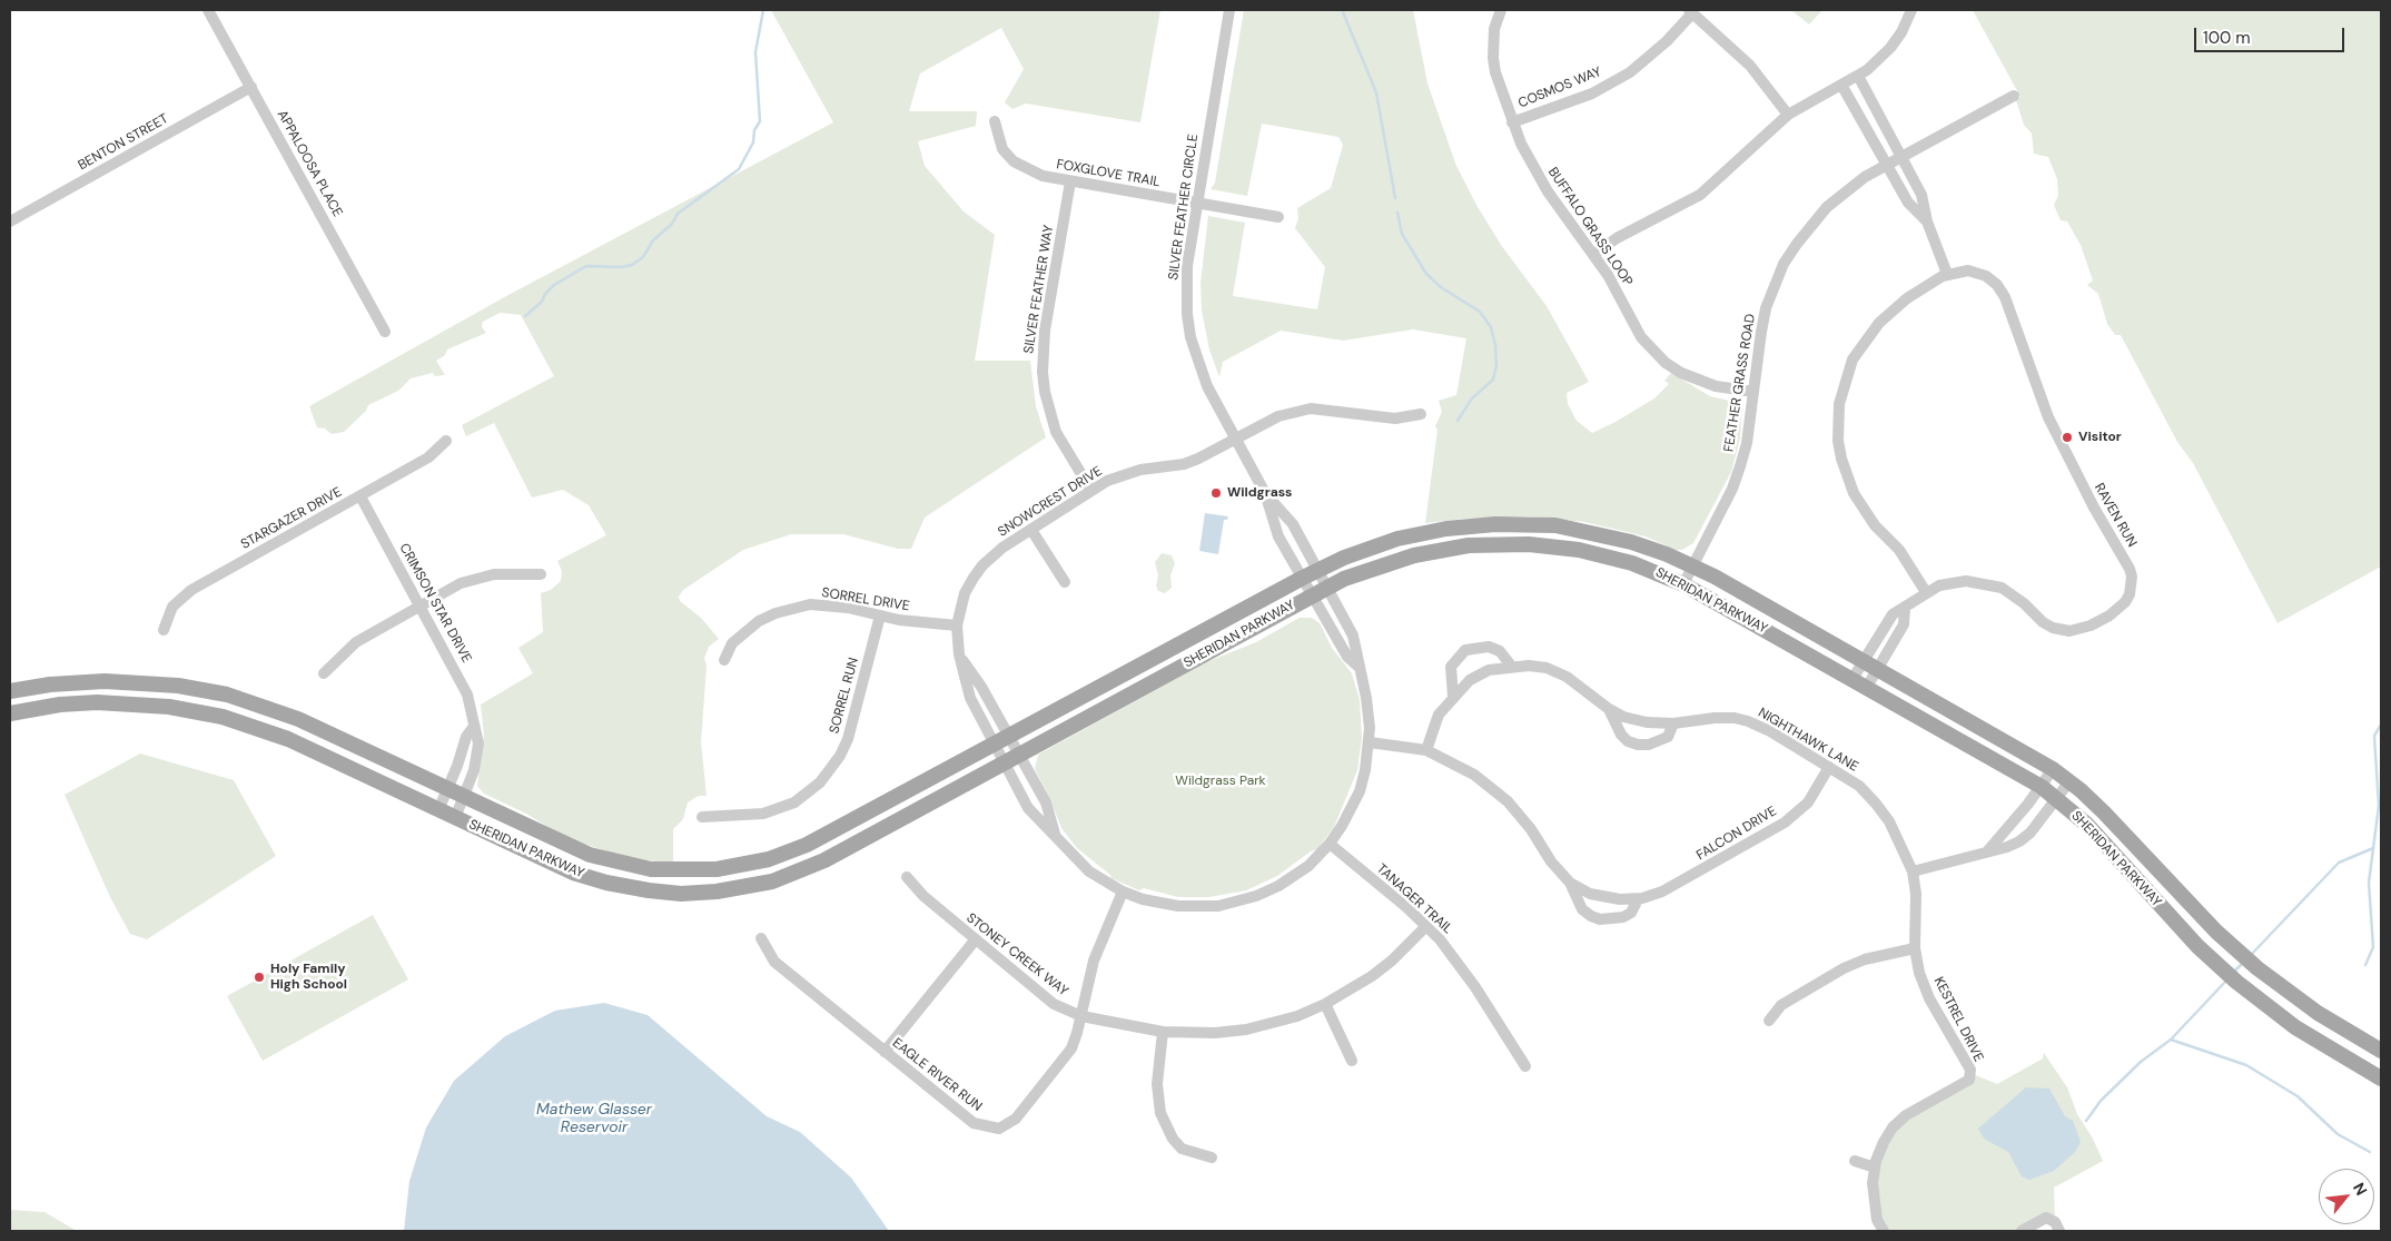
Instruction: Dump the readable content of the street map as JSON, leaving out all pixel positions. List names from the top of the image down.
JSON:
{
  "streets": {
    "main road": ["SHERIDAN PARKWAY"],
    "street": [
      "COSMOS WAY",
      "BENTON STREET",
      "APPALOOSA PLACE",
      "FOXGLOVE TRAIL",
      "SILVER FEATHER CIRCLE",
      "BUFFALO GRASS LOOP",
      "SILVER FEATHER WAY",
      "FEATHER GRASS ROAD",
      "SNOWCREST DRIVE",
      "RAVEN RUN",
      "STARGAZER DRIVE",
      "SORREL DRIVE",
      "CRIMSON STAR DRIVE",
      "SORREL RUN",
      "NIGHTHAWK LANE",
      "FALCON DRIVE",
      "TANAGER TRAIL",
      "STONEY CREEK WAY",
      "KESTREL DRIVE",
      "EAGLE RIVER RUN"
    ]
  },
  "crossings": [
    ["COSMOS WAY", "BUFFALO GRASS LOOP"],
    ["BENTON STREET", "APPALOOSA PLACE"],
    ["FOXGLOVE TRAIL", "SILVER FEATHER CIRCLE"],
    ["FOXGLOVE TRAIL", "SILVER FEATHER WAY"],
    ["SILVER FEATHER CIRCLE", "SNOWCREST DRIVE"],
    ["SILVER FEATHER CIRCLE", "SHERIDAN PARKWAY"],
    ["SILVER FEATHER CIRCLE", "FALCON DRIVE"],
    ["SILVER FEATHER CIRCLE", "TANAGER TRAIL"],
    ["BUFFALO GRASS LOOP", "FEATHER GRASS ROAD"],
    ["SILVER FEATHER WAY", "SNOWCREST DRIVE"],
    ["FEATHER GRASS ROAD", "SHERIDAN PARKWAY"],
    ["SNOWCREST DRIVE", "SORREL DRIVE"],
    ["SNOWCREST DRIVE", "SHERIDAN PARKWAY"],
    ["SNOWCREST DRIVE", "TANAGER TRAIL"],
    ["SNOWCREST DRIVE", "EAGLE RIVER RUN"],
    ["RAVEN RUN", "SHERIDAN PARKWAY"],
    ["STARGAZER DRIVE", "CRIMSON STAR DRIVE"],
    ["SORREL DRIVE", "SORREL RUN"],
    ["SHERIDAN PARKWAY", "CRIMSON STAR DRIVE"],
    ["NIGHTHAWK LANE", "FALCON DRIVE"],
    ["NIGHTHAWK LANE", "KESTREL DRIVE"],
    ["TANAGER TRAIL", "STONEY CREEK WAY"],
    ["STONEY CREEK WAY", "EAGLE RIVER RUN"]
  ],
  "water": ["Mathew Glasser Reservoir"],
  "parks": ["Wildgrass Park"],
  "places": ["Visitor", "Wildgrass", "Holy Family High School"],
  "scale_bar": "100 m",
  "north": "top right"
}
